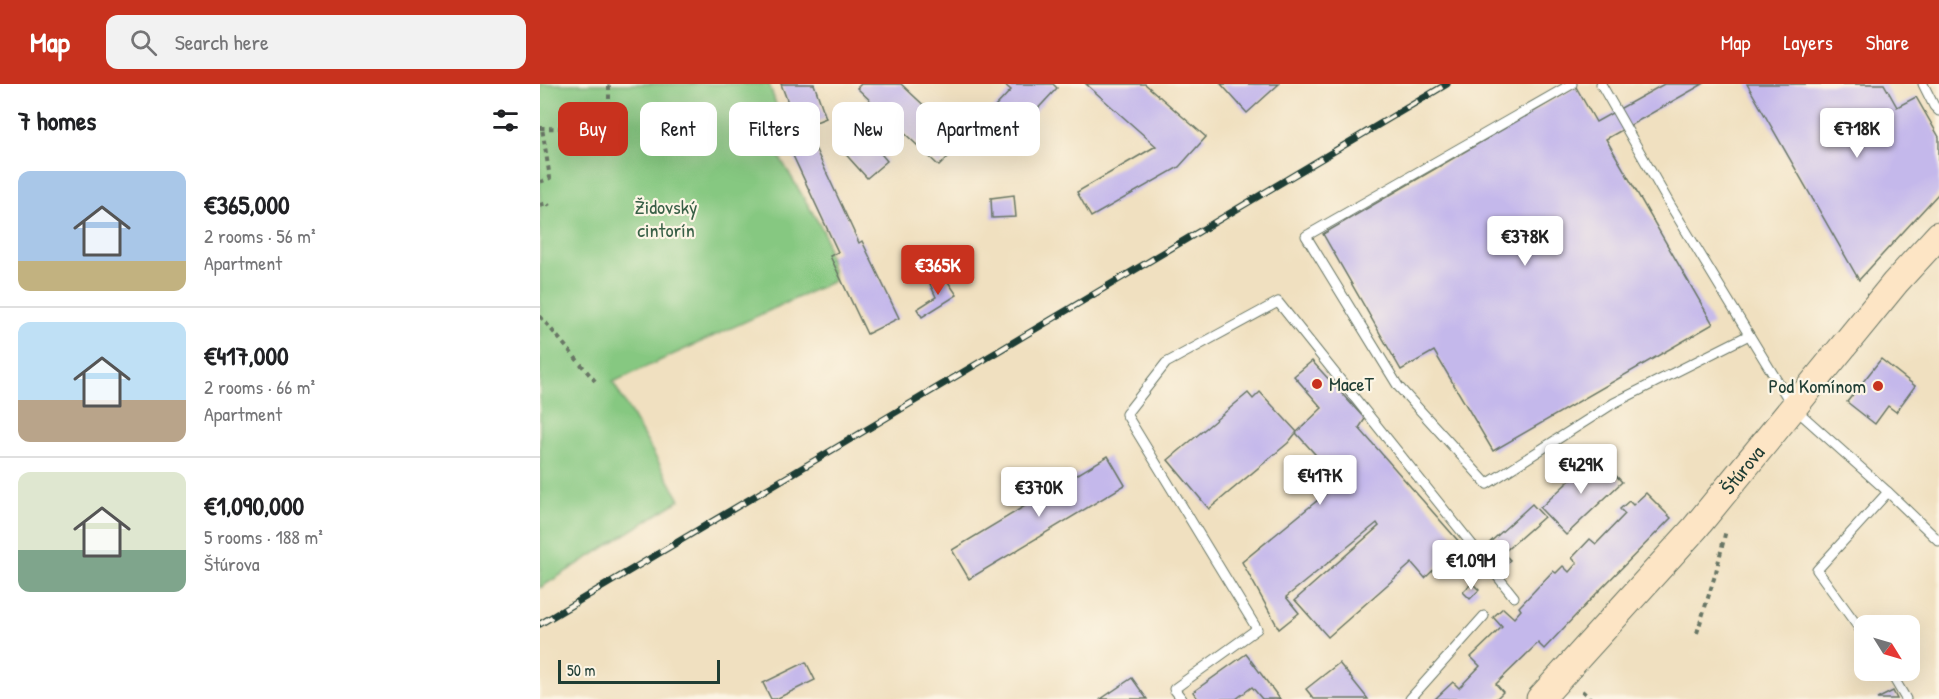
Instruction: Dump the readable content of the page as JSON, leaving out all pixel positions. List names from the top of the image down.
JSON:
{
  "streets": {
    "street": ["Štúrova"]
  },
  "parks": ["Židovský cintorín"],
  "places": ["MaceT", "Pod Komínom"],
  "scale_bar": "50 m",
  "north": "bottom right",
  "page": {
    "header": "Map",
    "search": "Search here",
    "nav": ["Map", "Layers", "Share"],
    "heading": "7 homes",
    "chip": [
      "Buy",
      "Rent",
      "Filters",
      "New",
      "Apartment"
    ],
    "price": [
      "€718K",
      "€378K",
      "€365K",
      "€429K",
      "€417K",
      "€370K",
      "€1.09M"
    ],
    "list": [
      {
        "name": "€365,000",
        "note": "2 rooms · 56 m² · Apartment"
      },
      {
        "name": "€417,000",
        "note": "2 rooms · 66 m² · Apartment"
      },
      {
        "name": "€1,090,000",
        "note": "5 rooms · 188 m² · Štúrova"
      }
    ],
    "scale": "50 m"
  }
}
